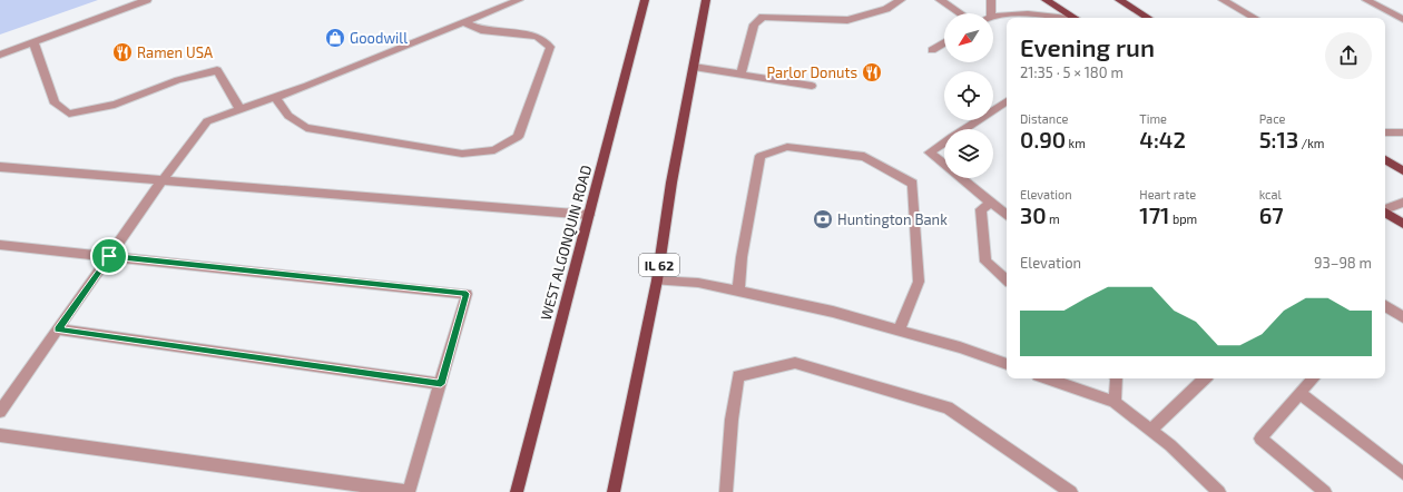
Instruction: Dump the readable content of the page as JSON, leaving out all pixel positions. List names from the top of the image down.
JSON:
{
  "streets": {
    "main road": ["WEST ALGONQUIN ROAD", "IL 62"]
  },
  "places": {
    "shop": ["Goodwill"],
    "restaurant": ["Ramen USA", "Parlor Donuts"],
    "bank": ["Huntington Bank"]
  },
  "north": "bottom left",
  "page": {
    "heading": ["Evening run", "21:35 · 5 × 180 m"],
    "stats": [
      ["Distance", "0.90 km"],
      ["Time", "4:42"],
      ["Pace", "5:13 /km"],
      ["Elevation", "30 m"],
      ["Heart rate", "171 bpm"],
      ["kcal", "67"]
    ],
    "chart": ["Elevation", "93–98 m"]
  }
}
